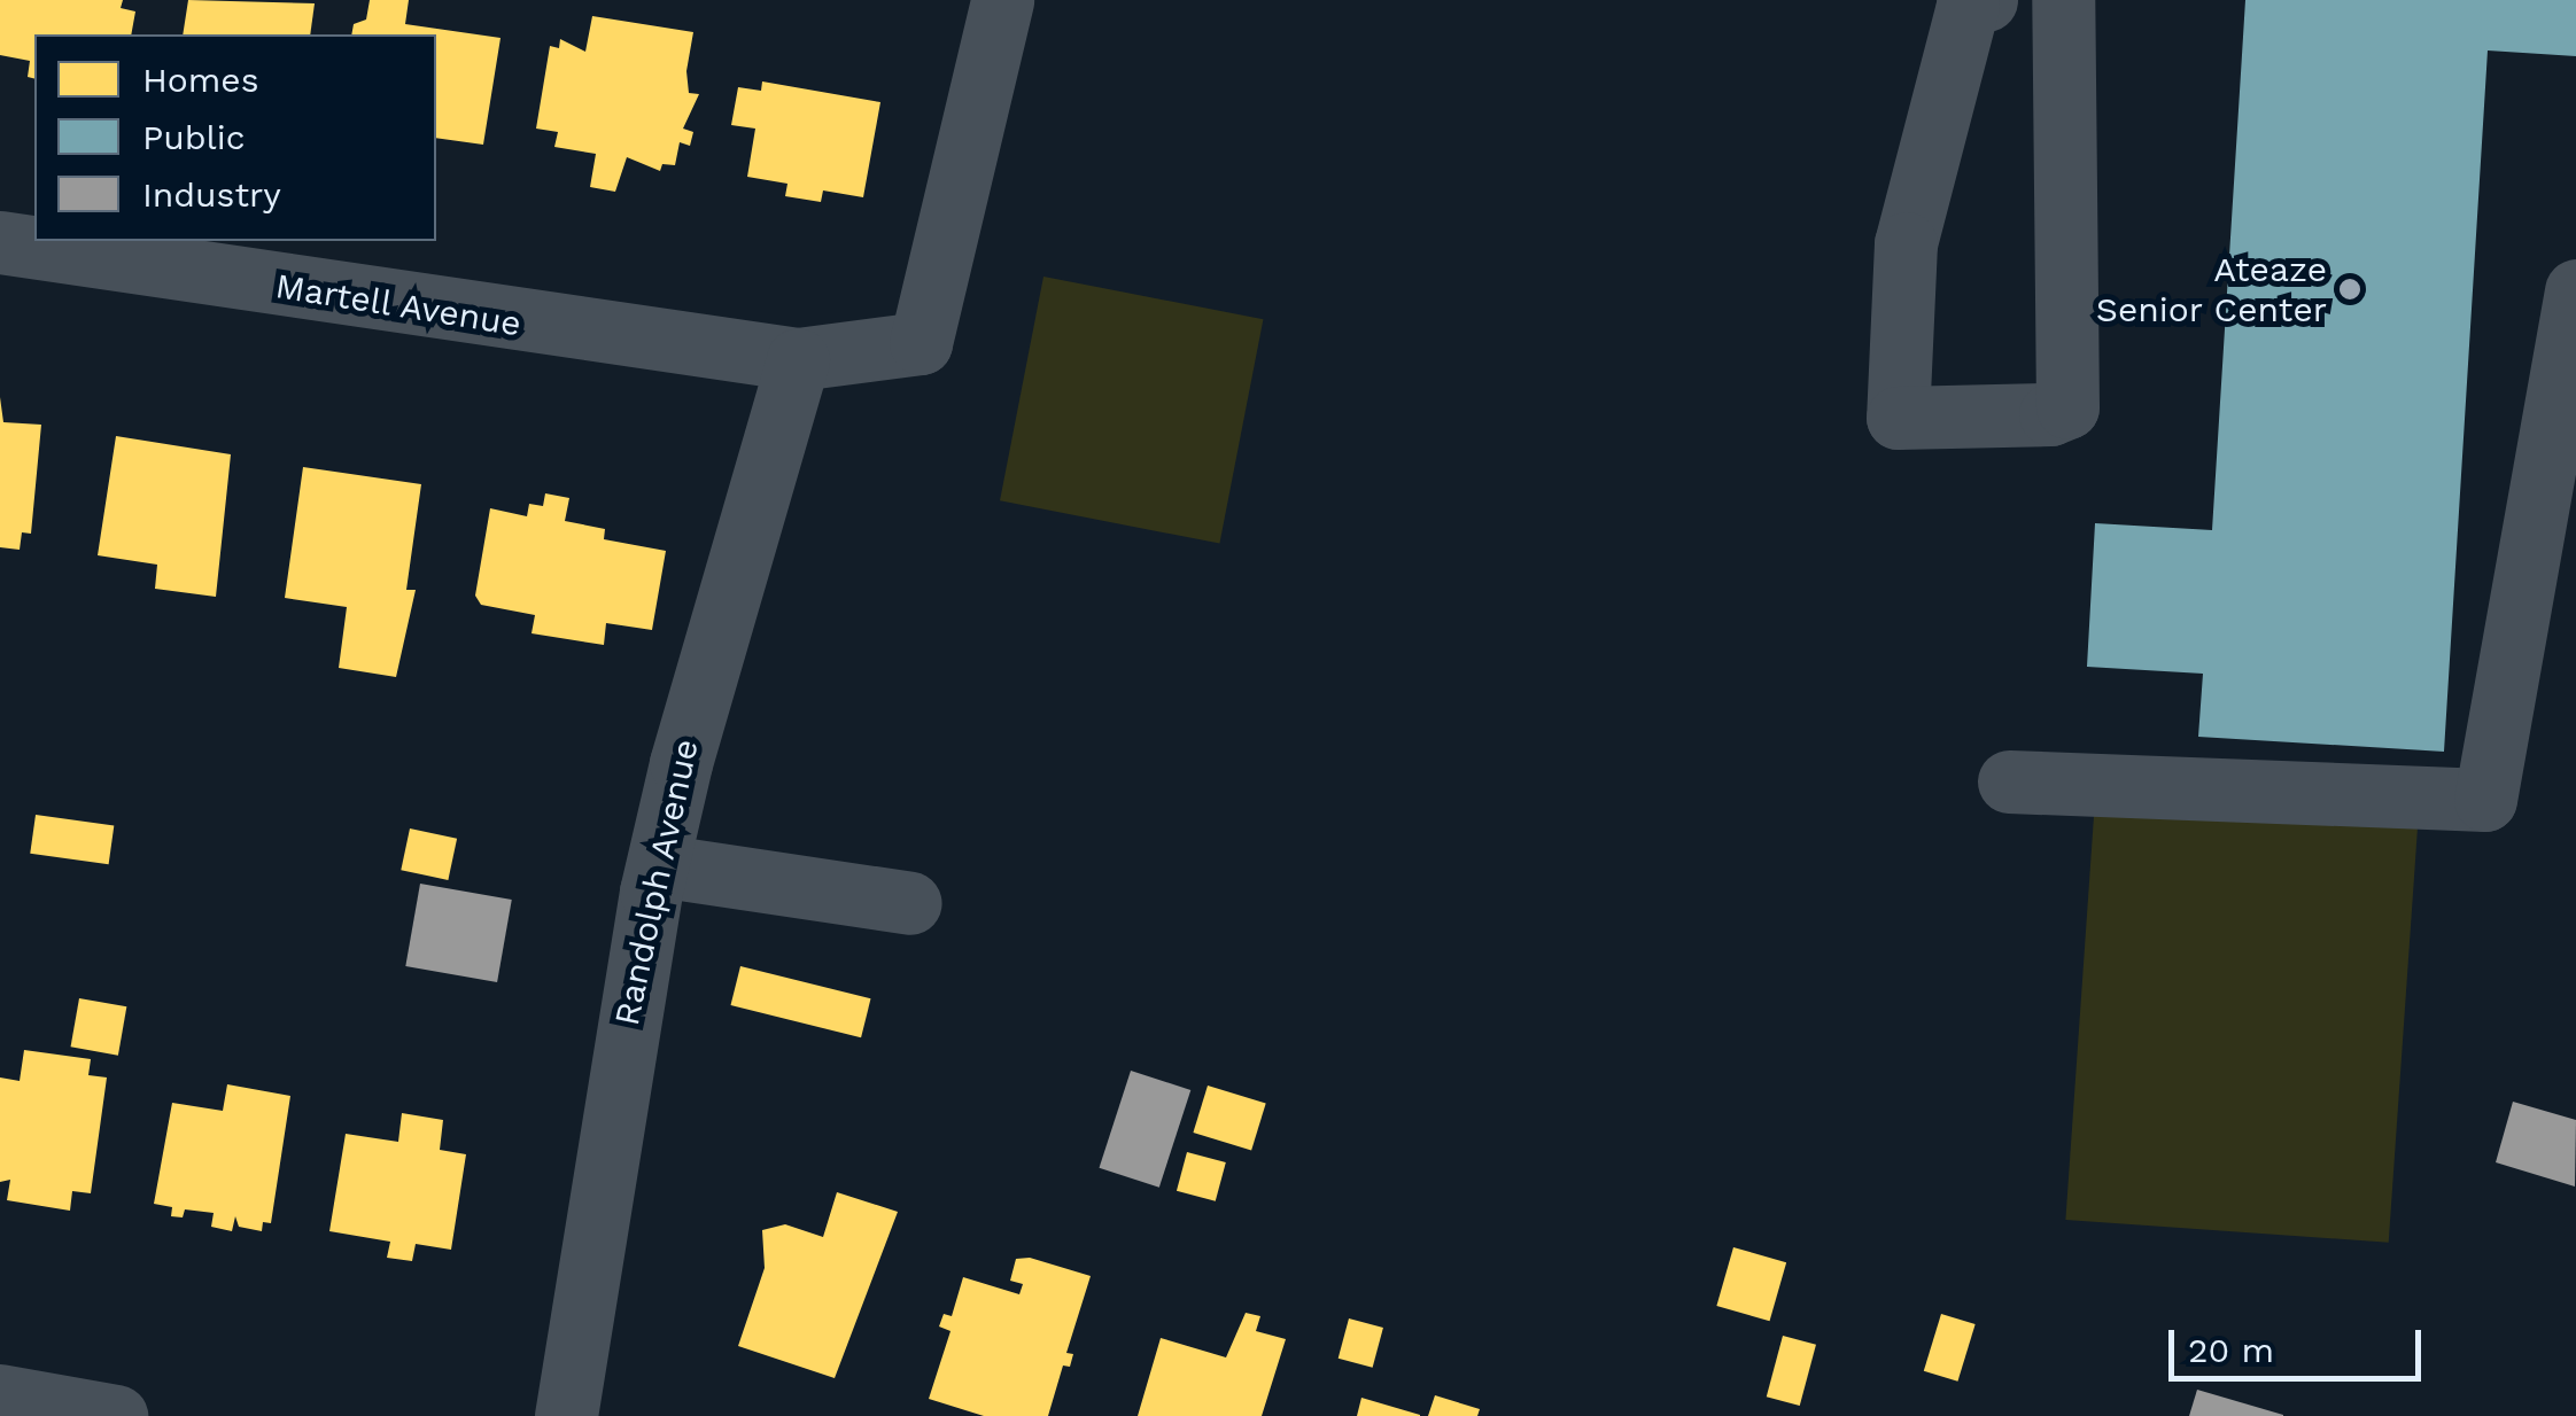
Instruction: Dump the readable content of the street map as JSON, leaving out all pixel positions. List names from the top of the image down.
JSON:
{
  "streets": {
    "street": ["Martell Avenue", "Randolph Avenue"]
  },
  "crossings": [
    ["Martell Avenue", "Randolph Avenue"]
  ],
  "places": ["Ateaze Senior Center"],
  "legend": ["Homes", "Public", "Industry"],
  "scale_bar": "20 m"
}
